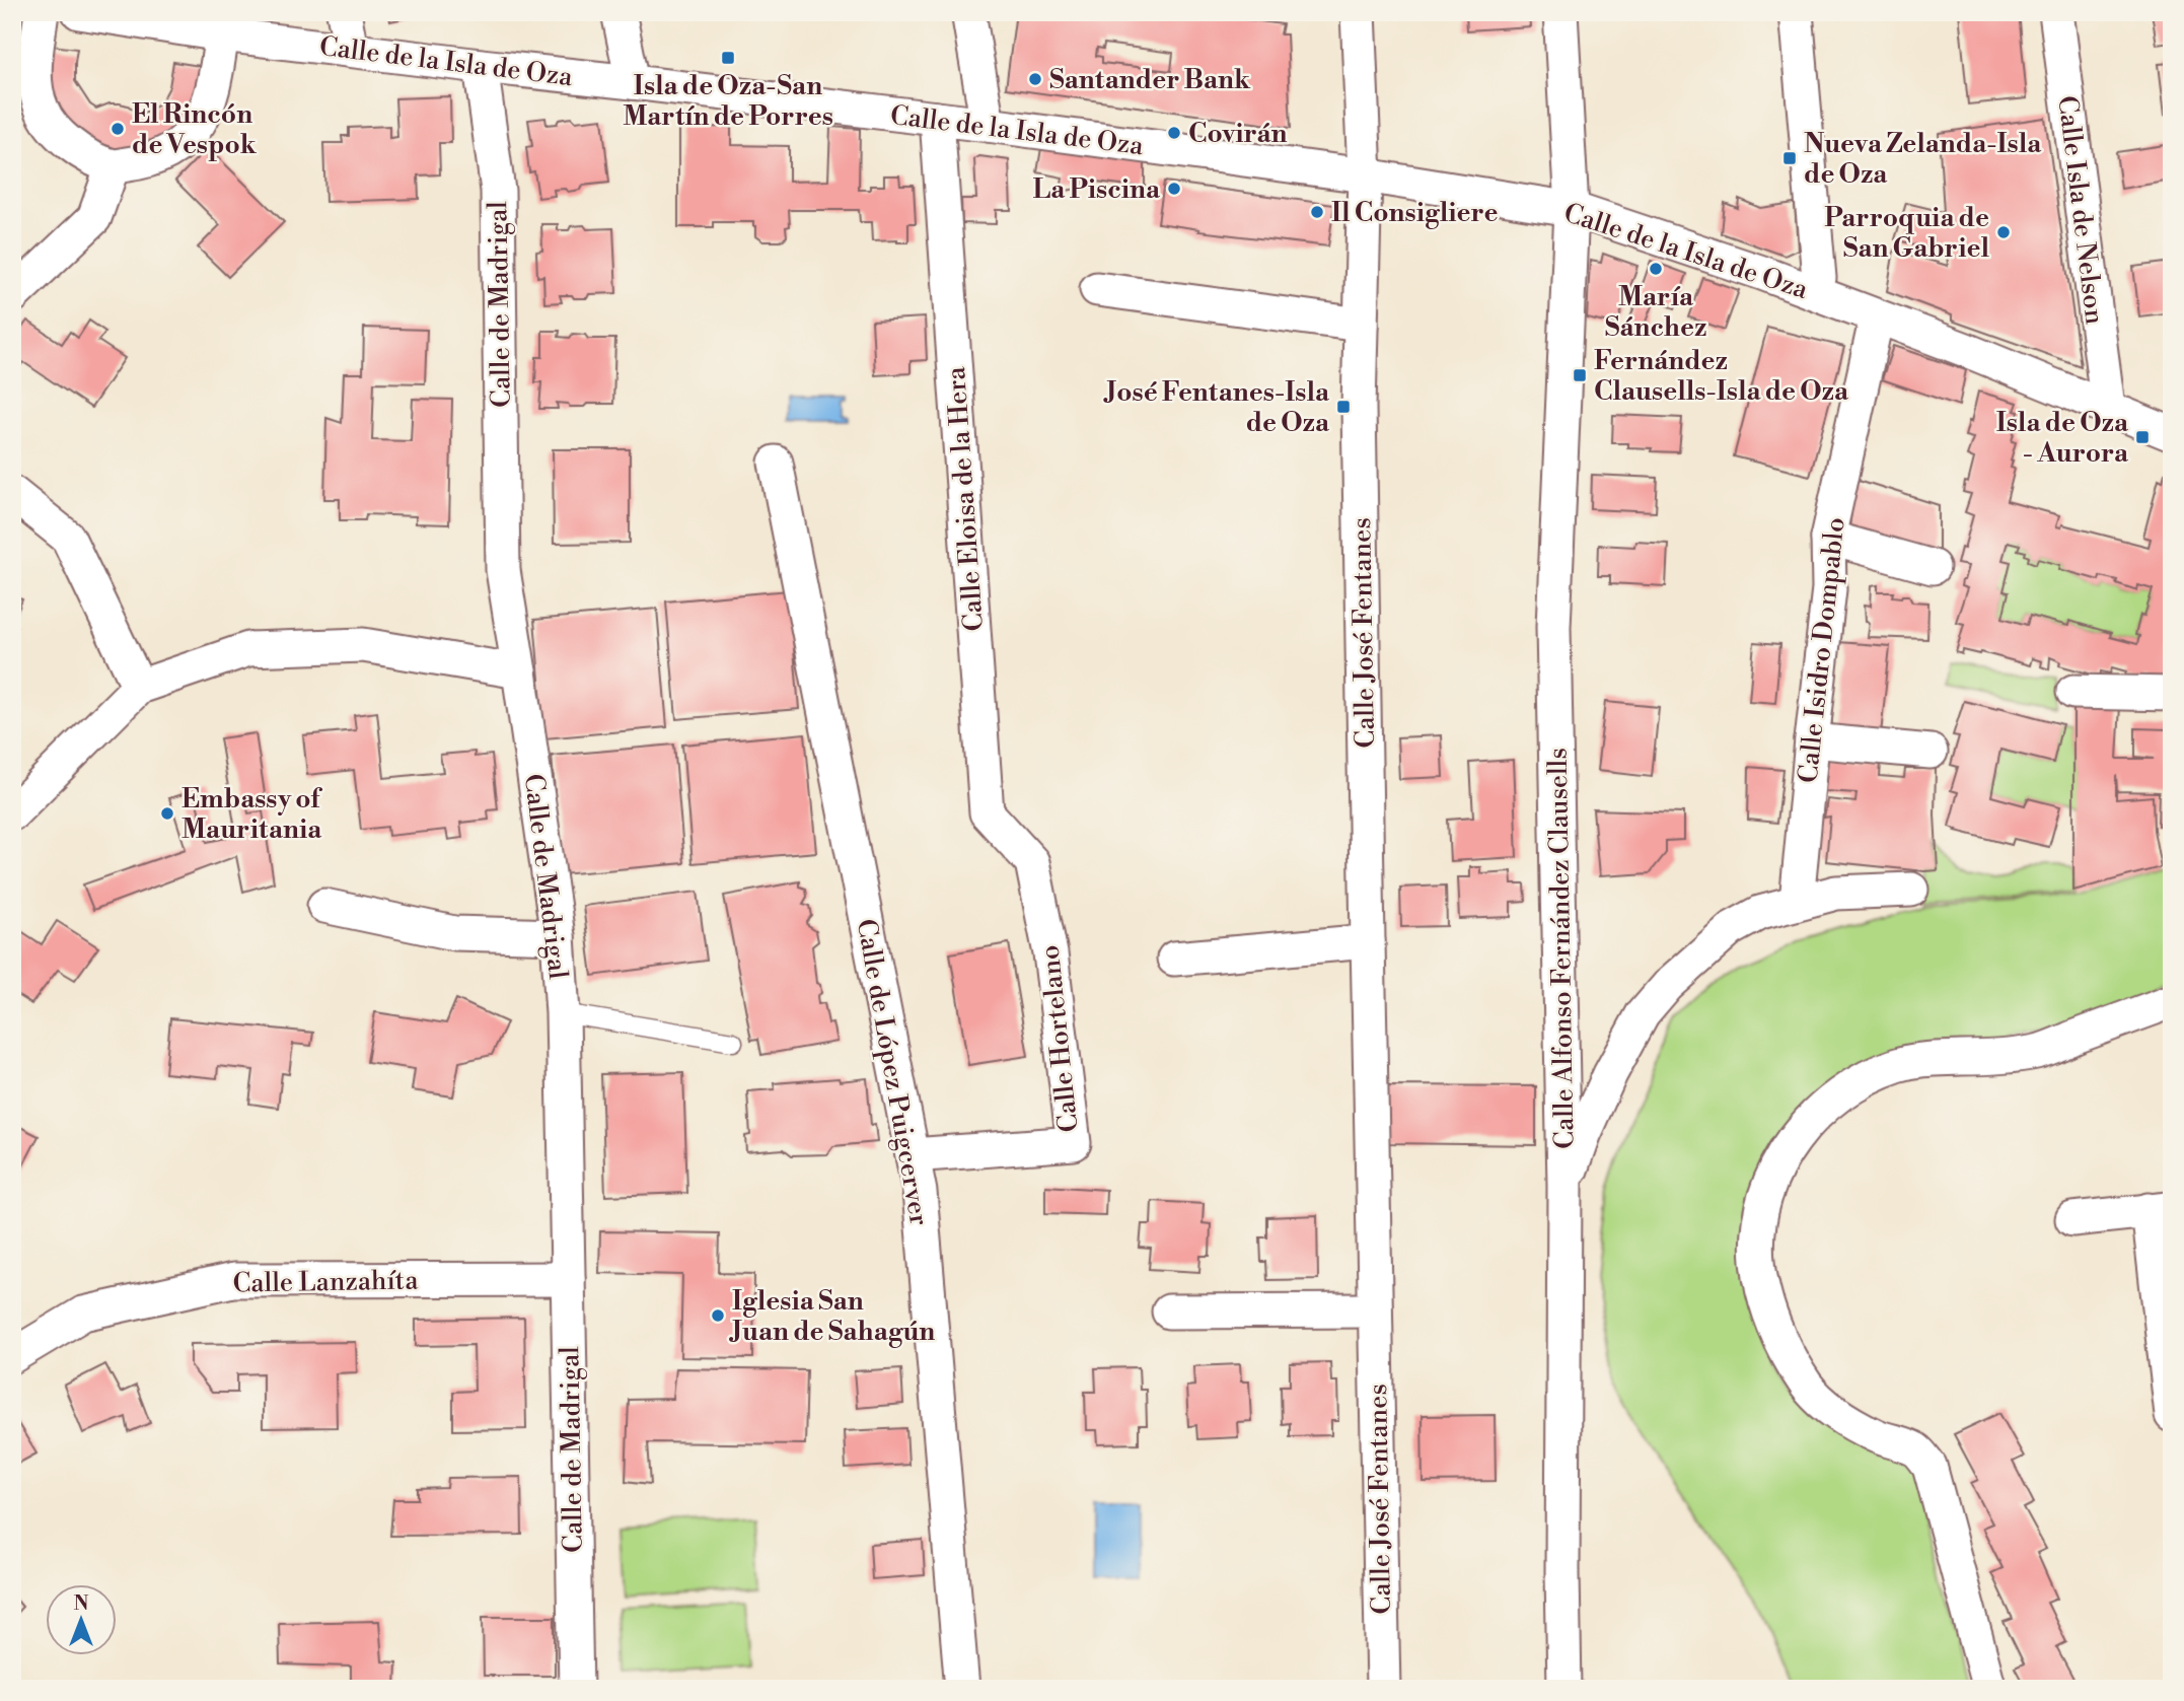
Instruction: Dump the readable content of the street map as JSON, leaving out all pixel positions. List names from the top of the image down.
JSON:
{
  "streets": {
    "street": [
      "Calle de la Isla de Oza",
      "Calle Isla de Nelson",
      "Calle de Madrigal",
      "Calle Eloisa de la Hera",
      "Calle José Fentanes",
      "Calle Isidro Dompablo",
      "Calle Alfonso Fernández Clausells",
      "Calle Hortelano",
      "Calle de López Puigcerver",
      "Calle Lanzahíta"
    ]
  },
  "crossings": [
    ["Calle de la Isla de Oza", "Calle Isla de Nelson"],
    ["Calle de la Isla de Oza", "Calle de Madrigal"],
    ["Calle de la Isla de Oza", "Calle Eloisa de la Hera"],
    ["Calle de la Isla de Oza", "Calle José Fentanes"],
    ["Calle de la Isla de Oza", "Calle Isidro Dompablo"],
    ["Calle de la Isla de Oza", "Calle Alfonso Fernández Clausells"],
    ["Calle de Madrigal", "Calle Lanzahíta"],
    ["Calle Eloisa de la Hera", "Calle Hortelano"],
    ["Calle Hortelano", "Calle de López Puigcerver"]
  ],
  "places": {
    "transit": [
      "Isla de Oza-San Martín de Porres",
      "Nueva Zelanda-Isla de Oza",
      "Fernández Clausells-Isla de Oza",
      "José Fentanes-Isla de Oza",
      "Isla de Oza - Aurora"
    ],
    "other": [
      "Santander Bank",
      "El Rincón de Vespok",
      "Covirán",
      "La Piscina",
      "Il Consigliere",
      "Parroquia de San Gabriel",
      "María Sánchez",
      "Embassy of Mauritania",
      "Iglesia San Juan de Sahagún"
    ]
  },
  "north": "top"
}
